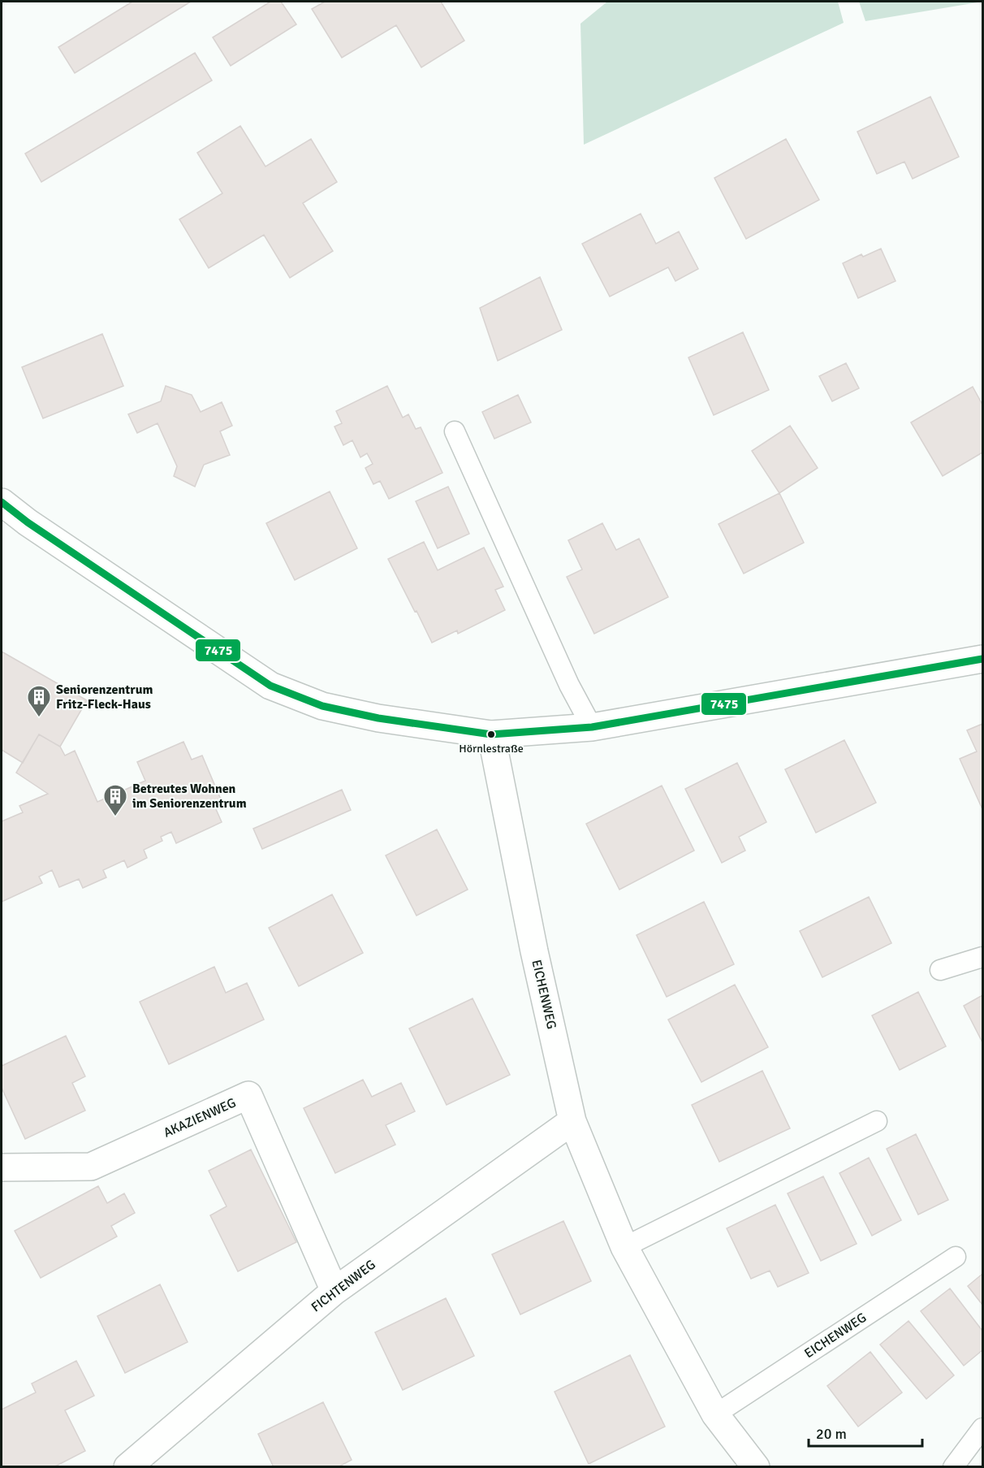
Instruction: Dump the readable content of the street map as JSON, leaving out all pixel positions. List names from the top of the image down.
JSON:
{
  "streets": {
    "street": ["EICHENWEG", "AKAZIENWEG", "FICHTENWEG"]
  },
  "crossings": [
    ["EICHENWEG", "FICHTENWEG"],
    ["AKAZIENWEG", "FICHTENWEG"]
  ],
  "places": {
    "building": ["Seniorenzentrum Fritz-Fleck-Haus", "Betreutes Wohnen im Seniorenzentrum"],
    "other": ["Hörnlestraße"]
  },
  "lines": ["transit line 7475"],
  "scale_bar": "20 m"
}
